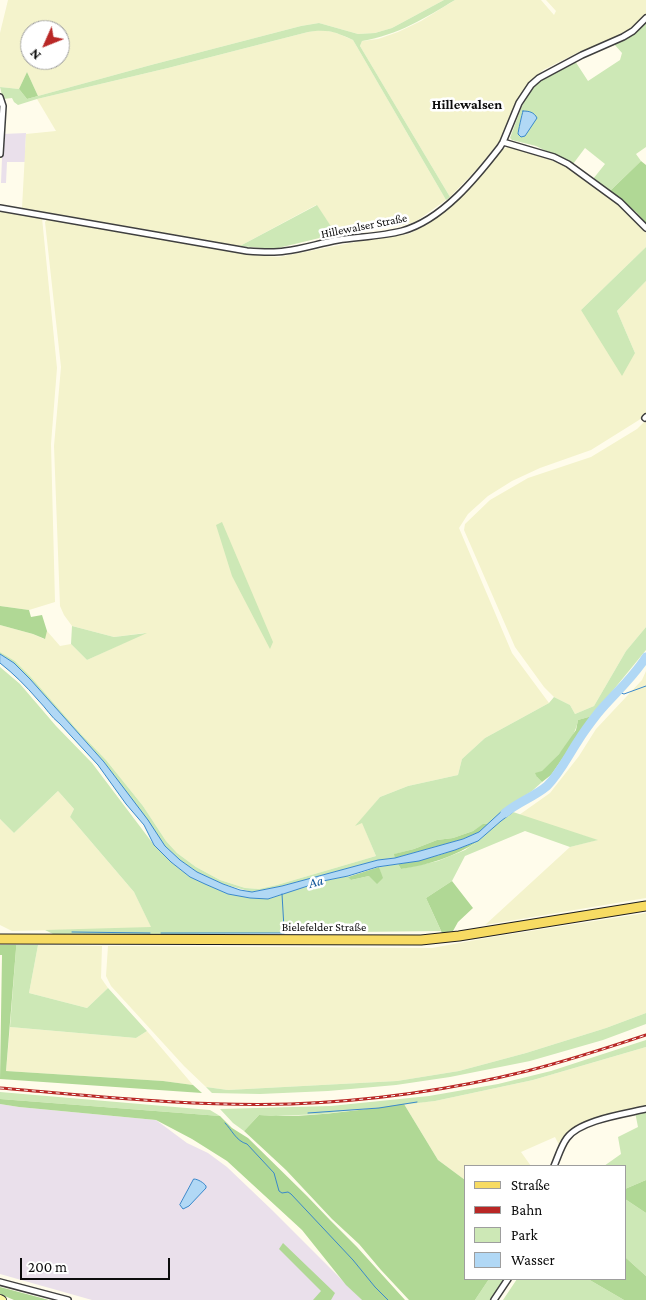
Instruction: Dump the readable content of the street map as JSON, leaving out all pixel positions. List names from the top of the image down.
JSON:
{
  "streets": {
    "main road": ["Bielefelder Straße"],
    "street": ["Hillewalser Straße"]
  },
  "districts": ["Hillewalsen"],
  "water": ["Aa"],
  "legend": [
    "Straße",
    "Bahn",
    "Park",
    "Wasser"
  ],
  "scale_bar": "200 m",
  "north": "bottom left"
}
